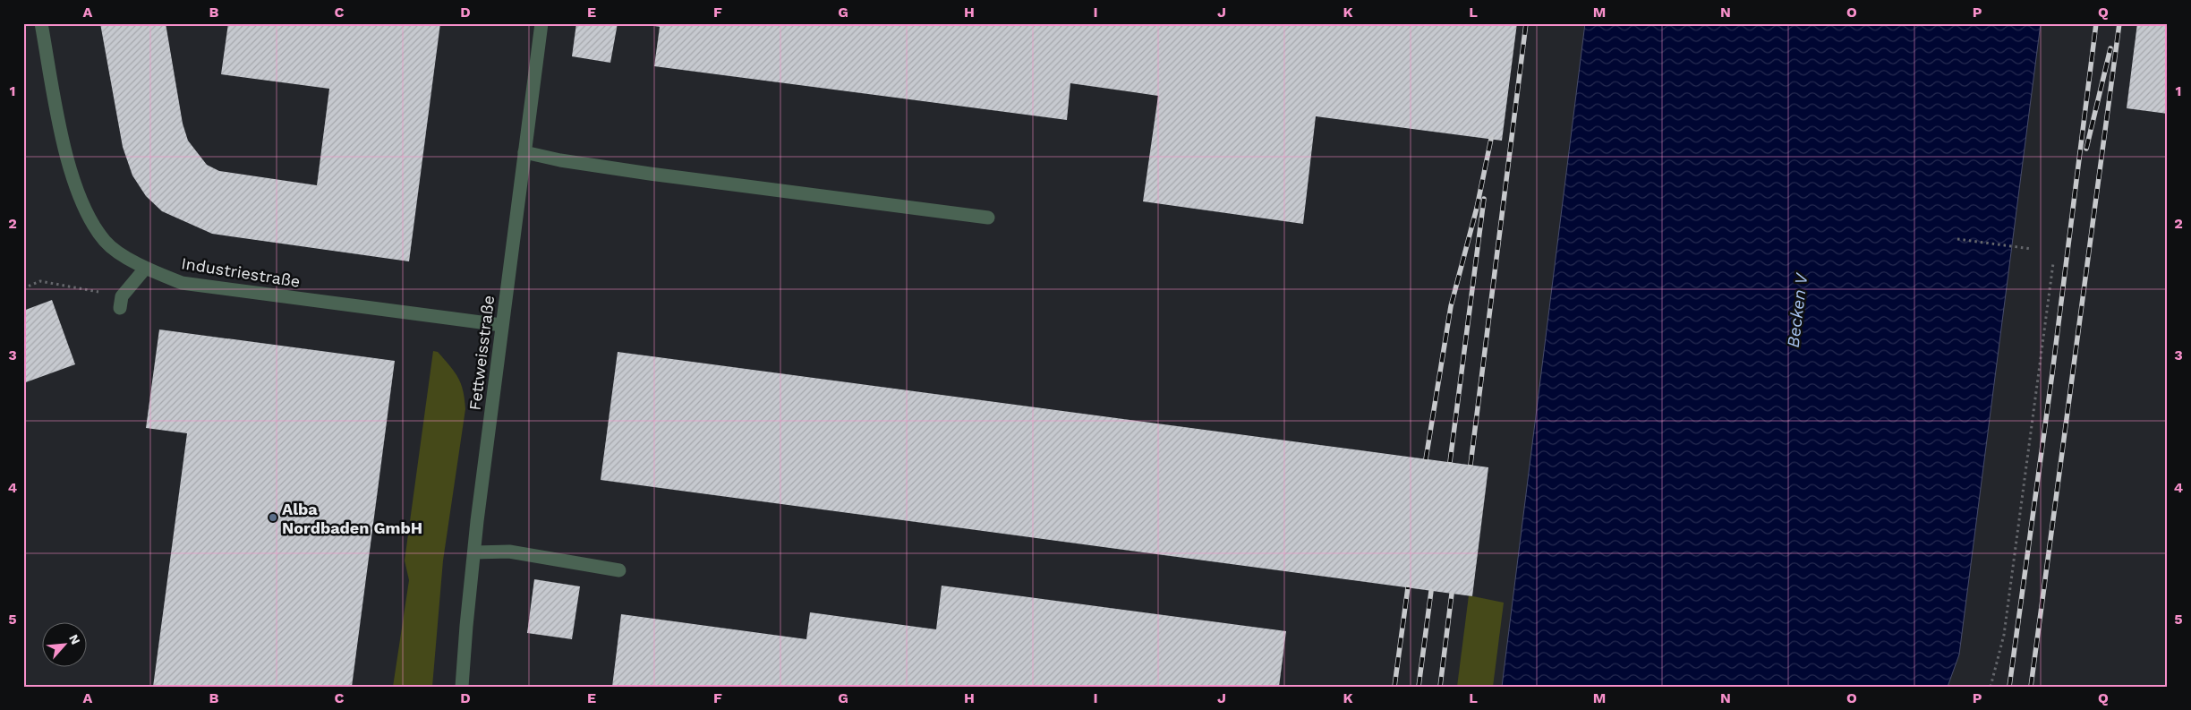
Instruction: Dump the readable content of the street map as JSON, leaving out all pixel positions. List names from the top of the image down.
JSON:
{
  "streets": {
    "street": ["Industriestraße", "Fettweisstraße"]
  },
  "crossings": [
    ["Industriestraße", "Fettweisstraße"]
  ],
  "water": ["Becken V"],
  "places": ["Alba Nordbaden GmbH"],
  "north": "top right",
  "grid": {
    "columns": [
      "A",
      "B",
      "C",
      "D",
      "E",
      "F",
      "G",
      "H",
      "I",
      "J",
      "K",
      "L",
      "M",
      "N",
      "O",
      "P",
      "Q"
    ],
    "rows": [
      "1",
      "2",
      "3",
      "4",
      "5"
    ]
  }
}
